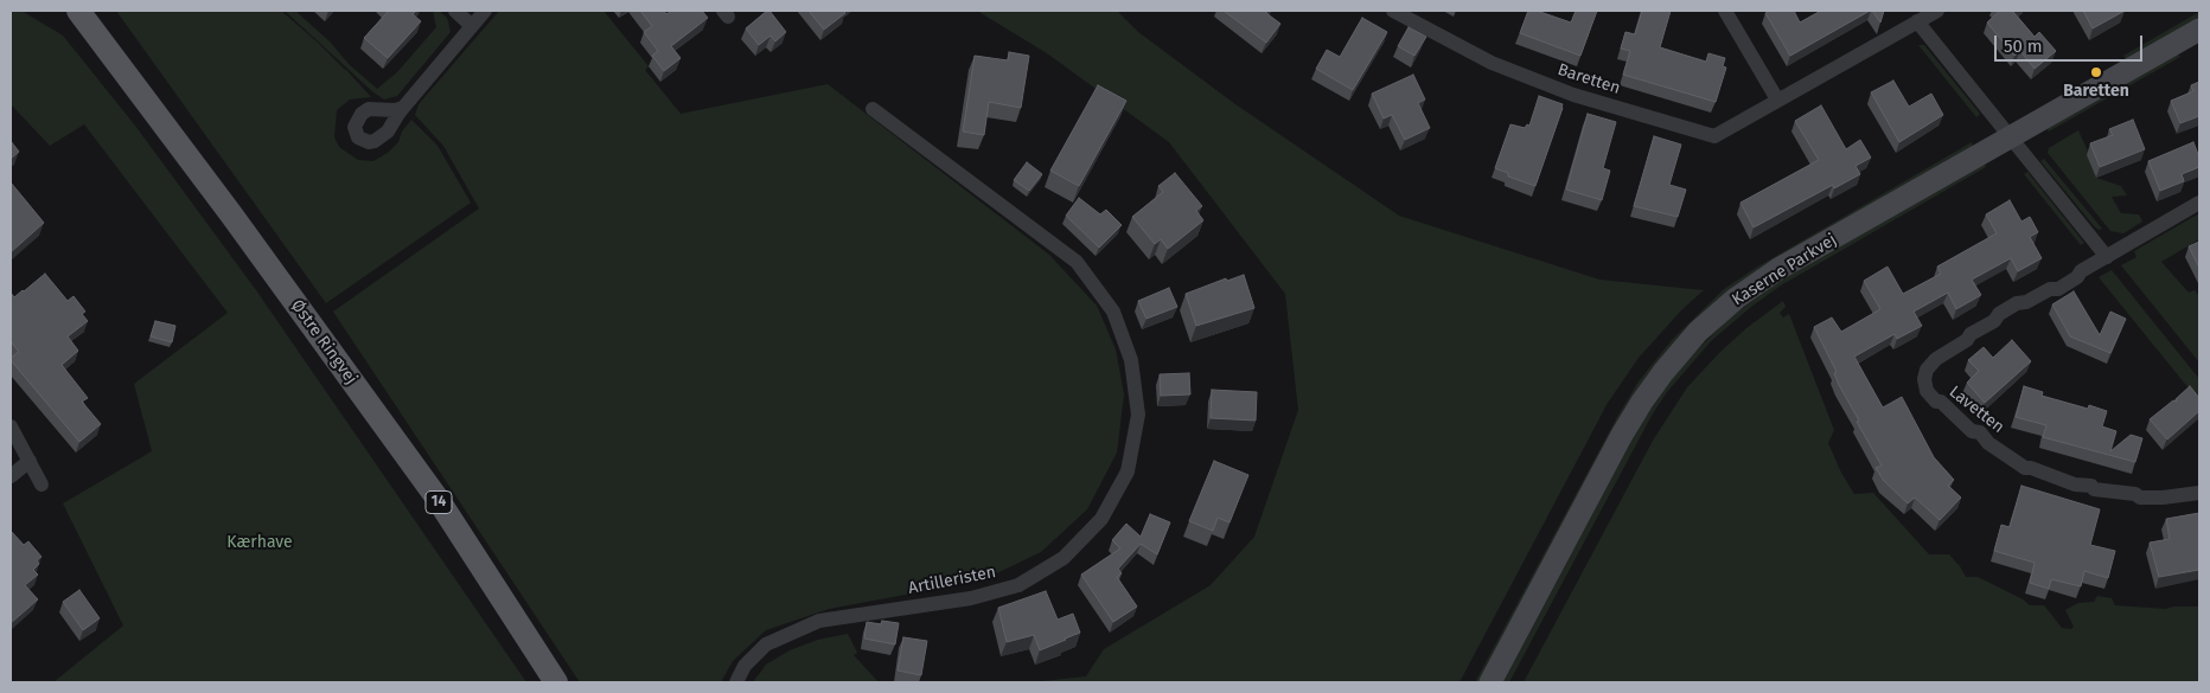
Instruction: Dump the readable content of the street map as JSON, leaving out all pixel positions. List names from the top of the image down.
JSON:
{
  "streets": {
    "main road": ["Østre Ringvej", "14"],
    "street": [
      "Baretten",
      "Kaserne Parkvej",
      "Lavetten",
      "Artilleristen"
    ]
  },
  "parks": ["Kærhave"],
  "places": ["Baretten"],
  "scale_bar": "50 m"
}
